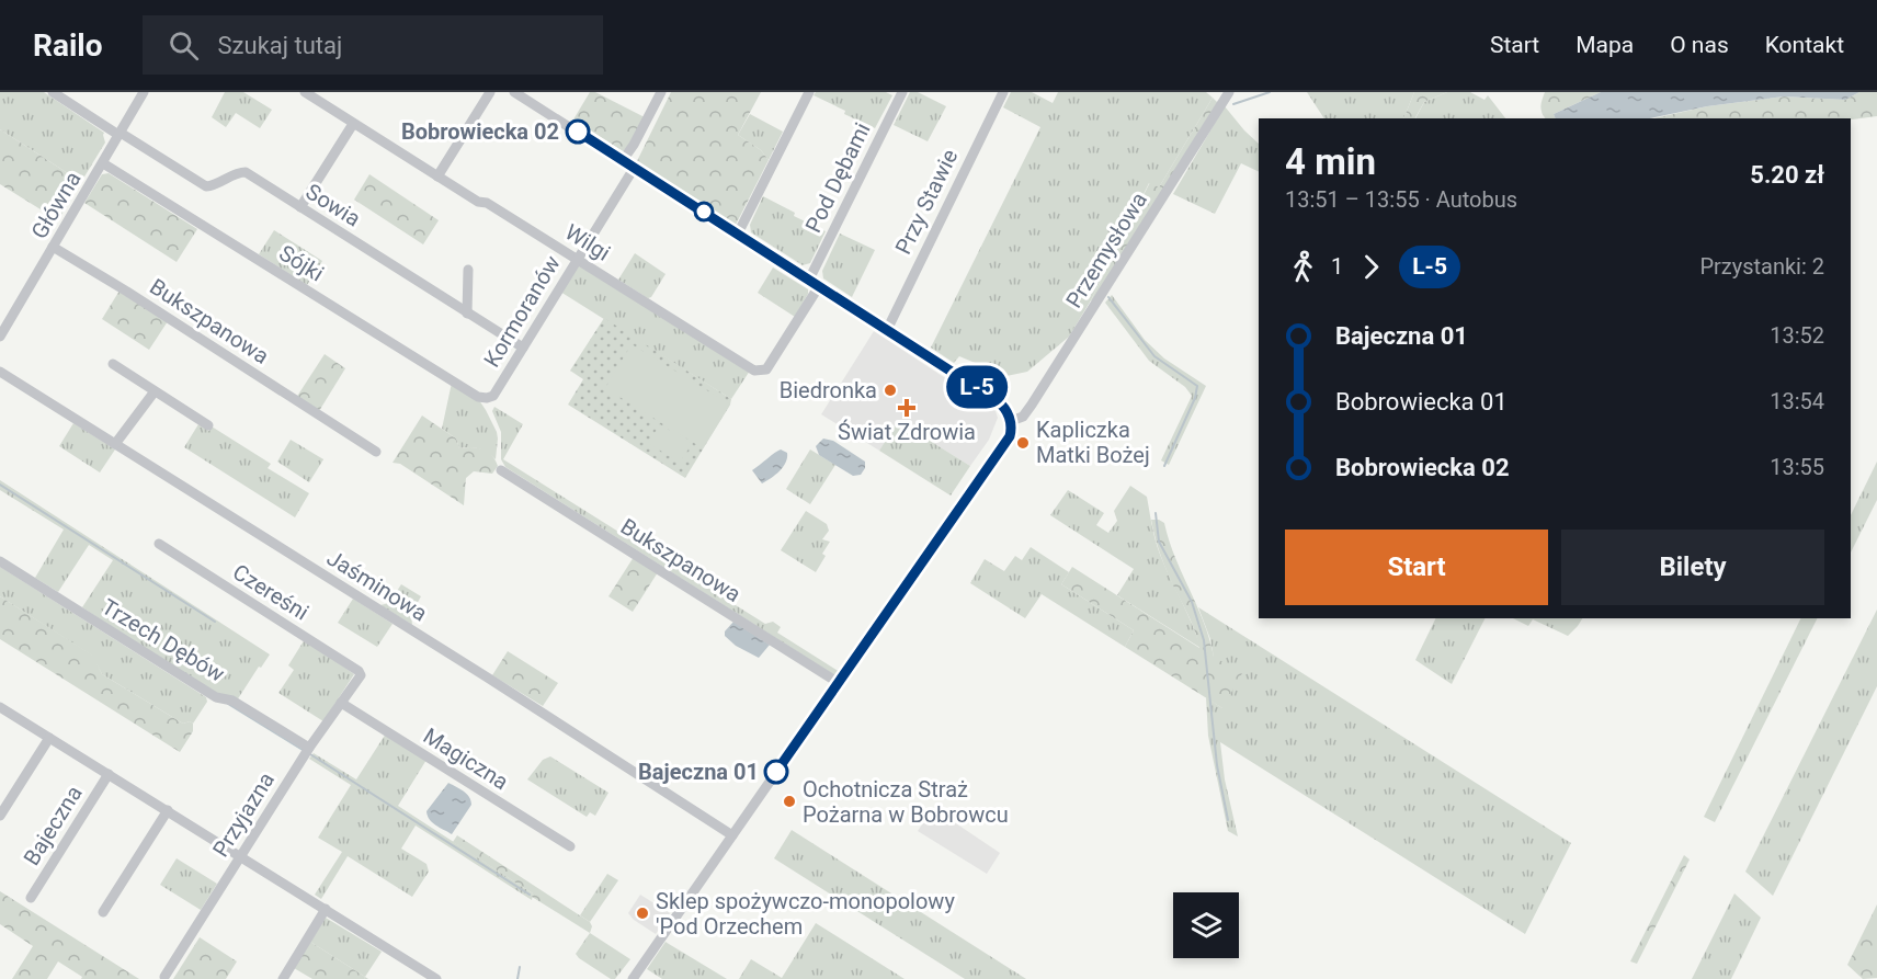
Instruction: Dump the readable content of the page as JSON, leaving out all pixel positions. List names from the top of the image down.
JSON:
{
  "streets": {
    "street": [
      "Pod Dębami",
      "Przy Stawie",
      "Główna",
      "Sowia",
      "Wilgi",
      "Przemysłowa",
      "Sójki",
      "Kormoranów",
      "Bukszpanowa",
      "Jaśminowa",
      "Czereśni",
      "Trzech Dębów",
      "Magiczna",
      "Przyjazna",
      "Bajeczna"
    ]
  },
  "crossings": [
    ["Główna", "Sowia"],
    ["Główna", "Sójki"],
    ["Główna", "Bukszpanowa"],
    ["Sowia", "Kormoranów"],
    ["Wilgi", "Kormoranów"],
    ["Sójki", "Kormoranów"],
    ["Czereśni", "Przyjazna"],
    ["Trzech Dębów", "Przyjazna"],
    ["Magiczna", "Przyjazna"],
    ["Przyjazna", "Bajeczna"]
  ],
  "places": {
    "other": [
      "Bobrowiecka 02",
      "Biedronka",
      "Kapliczka Matki Bożej",
      "Bajeczna 01",
      "Ochotnicza Straż Pożarna w Bobrowcu",
      "Sklep spożywczo-monopolowy 'Pod Orzechem"
    ],
    "health": ["Świat Zdrowia"]
  },
  "lines": ["bus line L-5"],
  "page": {
    "header": "Railo",
    "search": "Szukaj tutaj",
    "nav": [
      "Start",
      "Mapa",
      "O nas",
      "Kontakt"
    ],
    "on_map": "L-5",
    "heading": ["4 min", "13:51 – 13:55 · Autobus", "5.20 zł"],
    "legs": ["1", "L-5", "Przystanki: 2"],
    "list": [
      {
        "name": "Bajeczna 01",
        "value": "13:52"
      },
      {
        "name": "Bobrowiecka 01",
        "value": "13:54"
      },
      {
        "name": "Bobrowiecka 02",
        "value": "13:55"
      }
    ],
    "buttons": ["Start", "Bilety"]
  }
}
